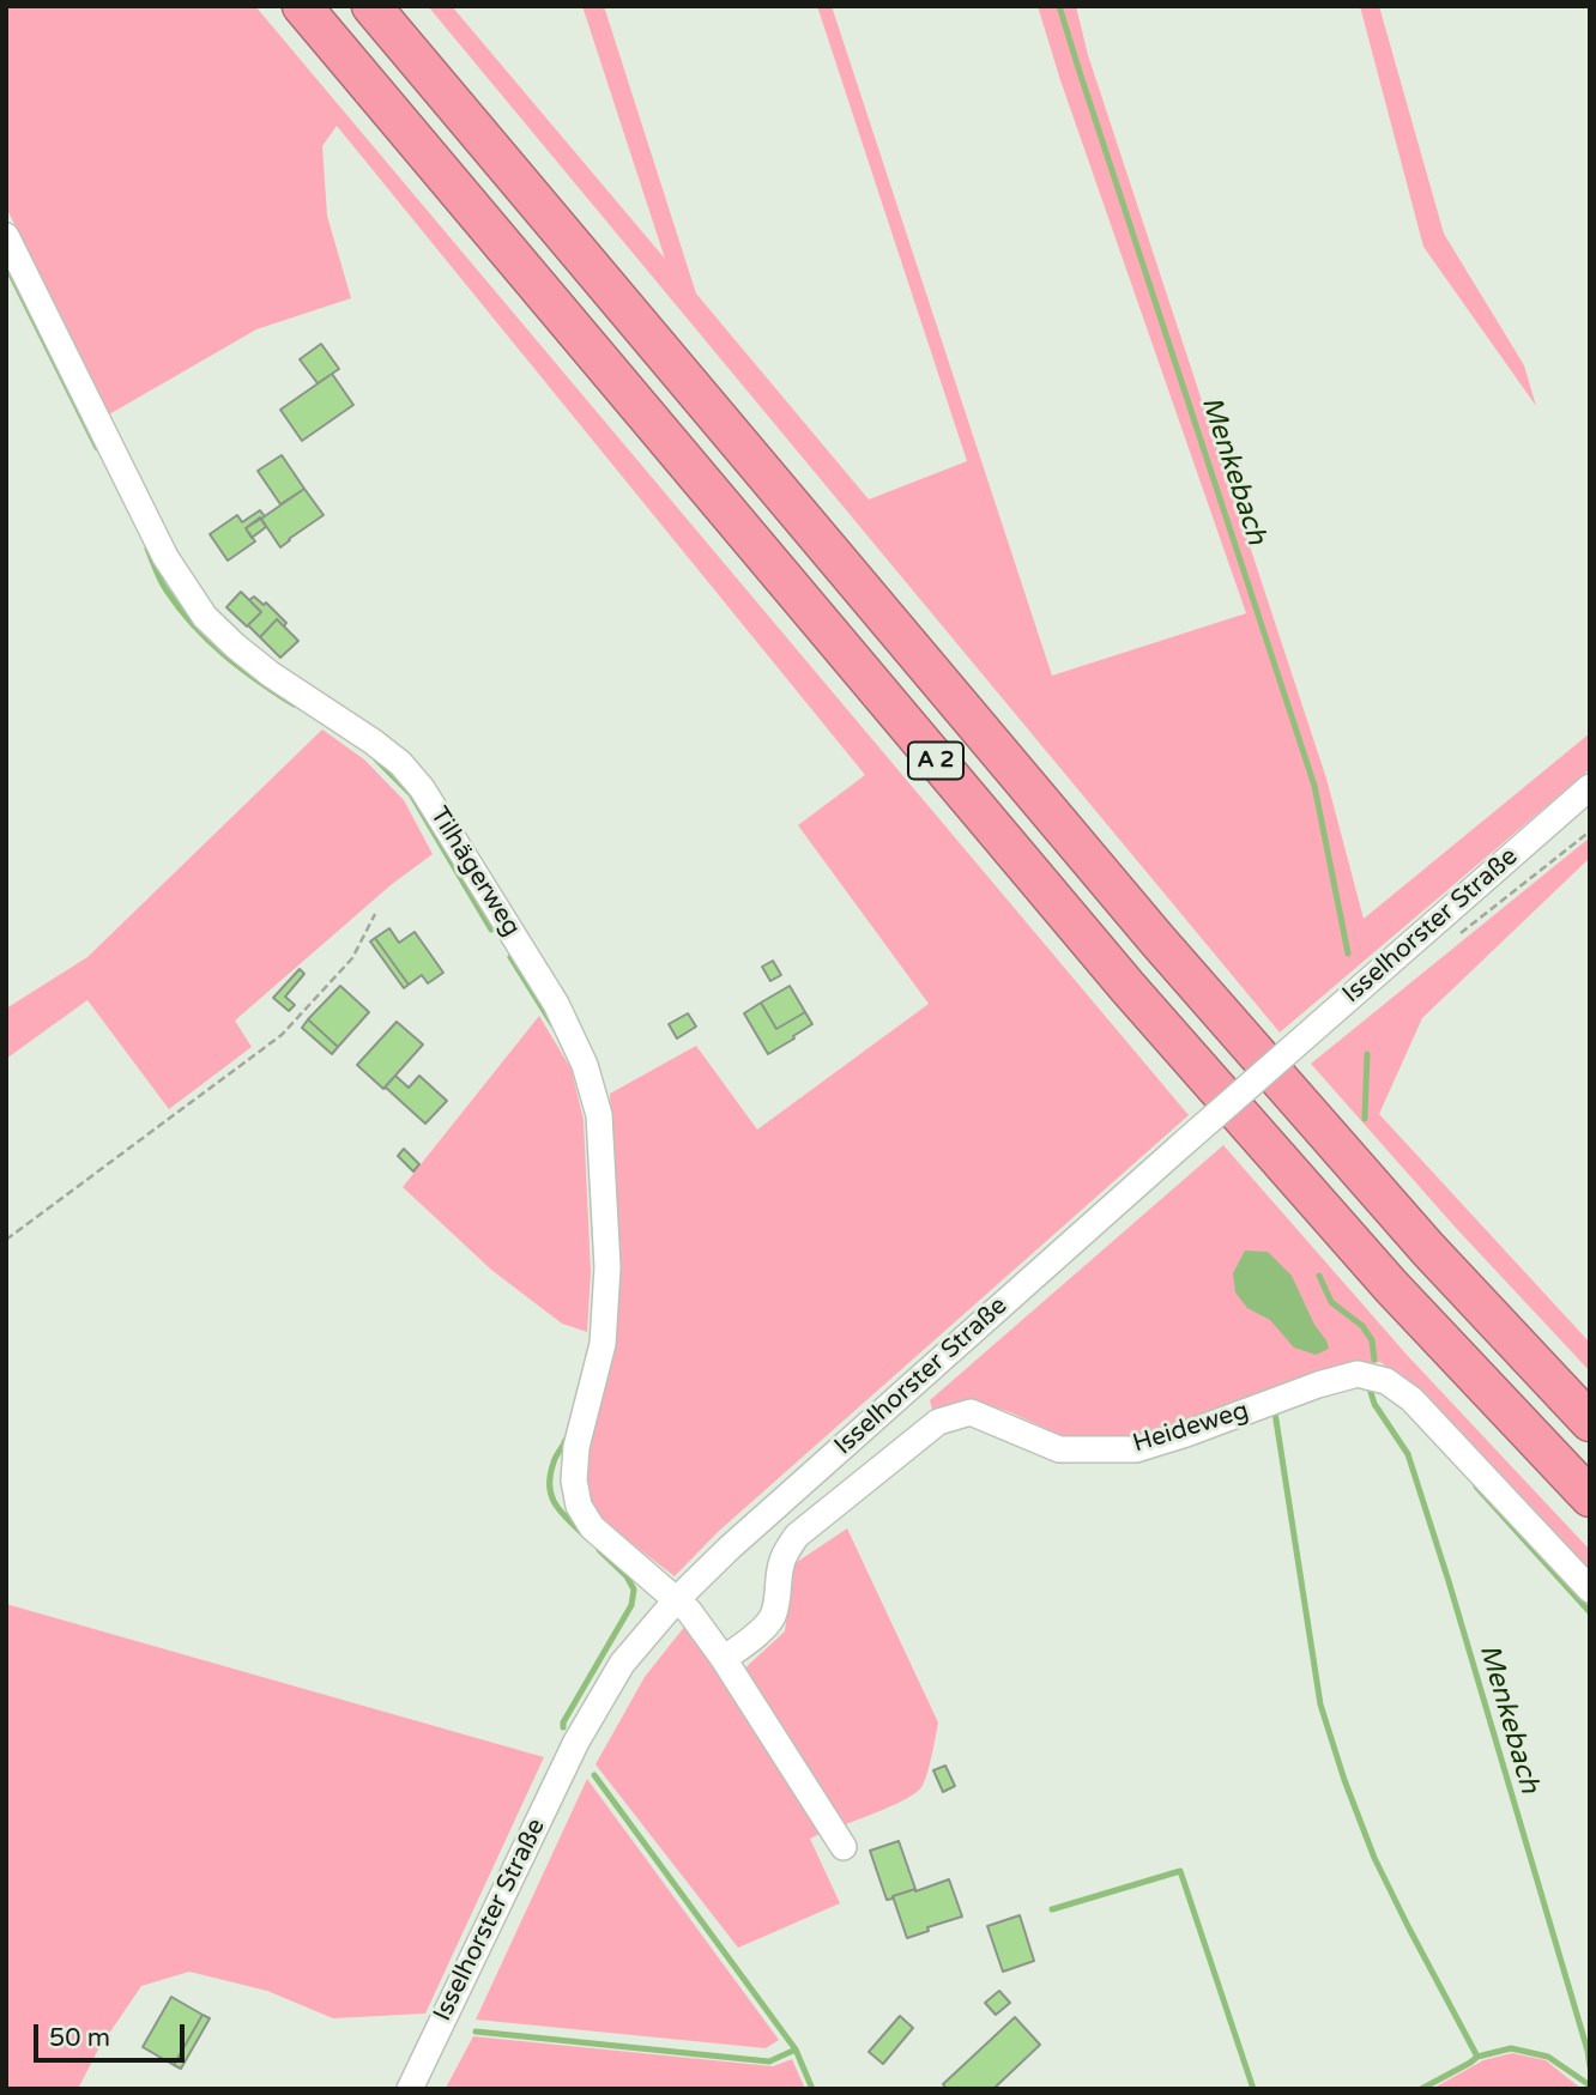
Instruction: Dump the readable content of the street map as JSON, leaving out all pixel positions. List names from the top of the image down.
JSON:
{
  "streets": {
    "highway": ["A 2"],
    "street": ["Tilhägerweg", "Isselhorster Straße", "Heideweg"]
  },
  "crossings": [
    ["Tilhägerweg", "Isselhorster Straße"]
  ],
  "water": ["Menkebach"],
  "scale_bar": "50 m"
}
